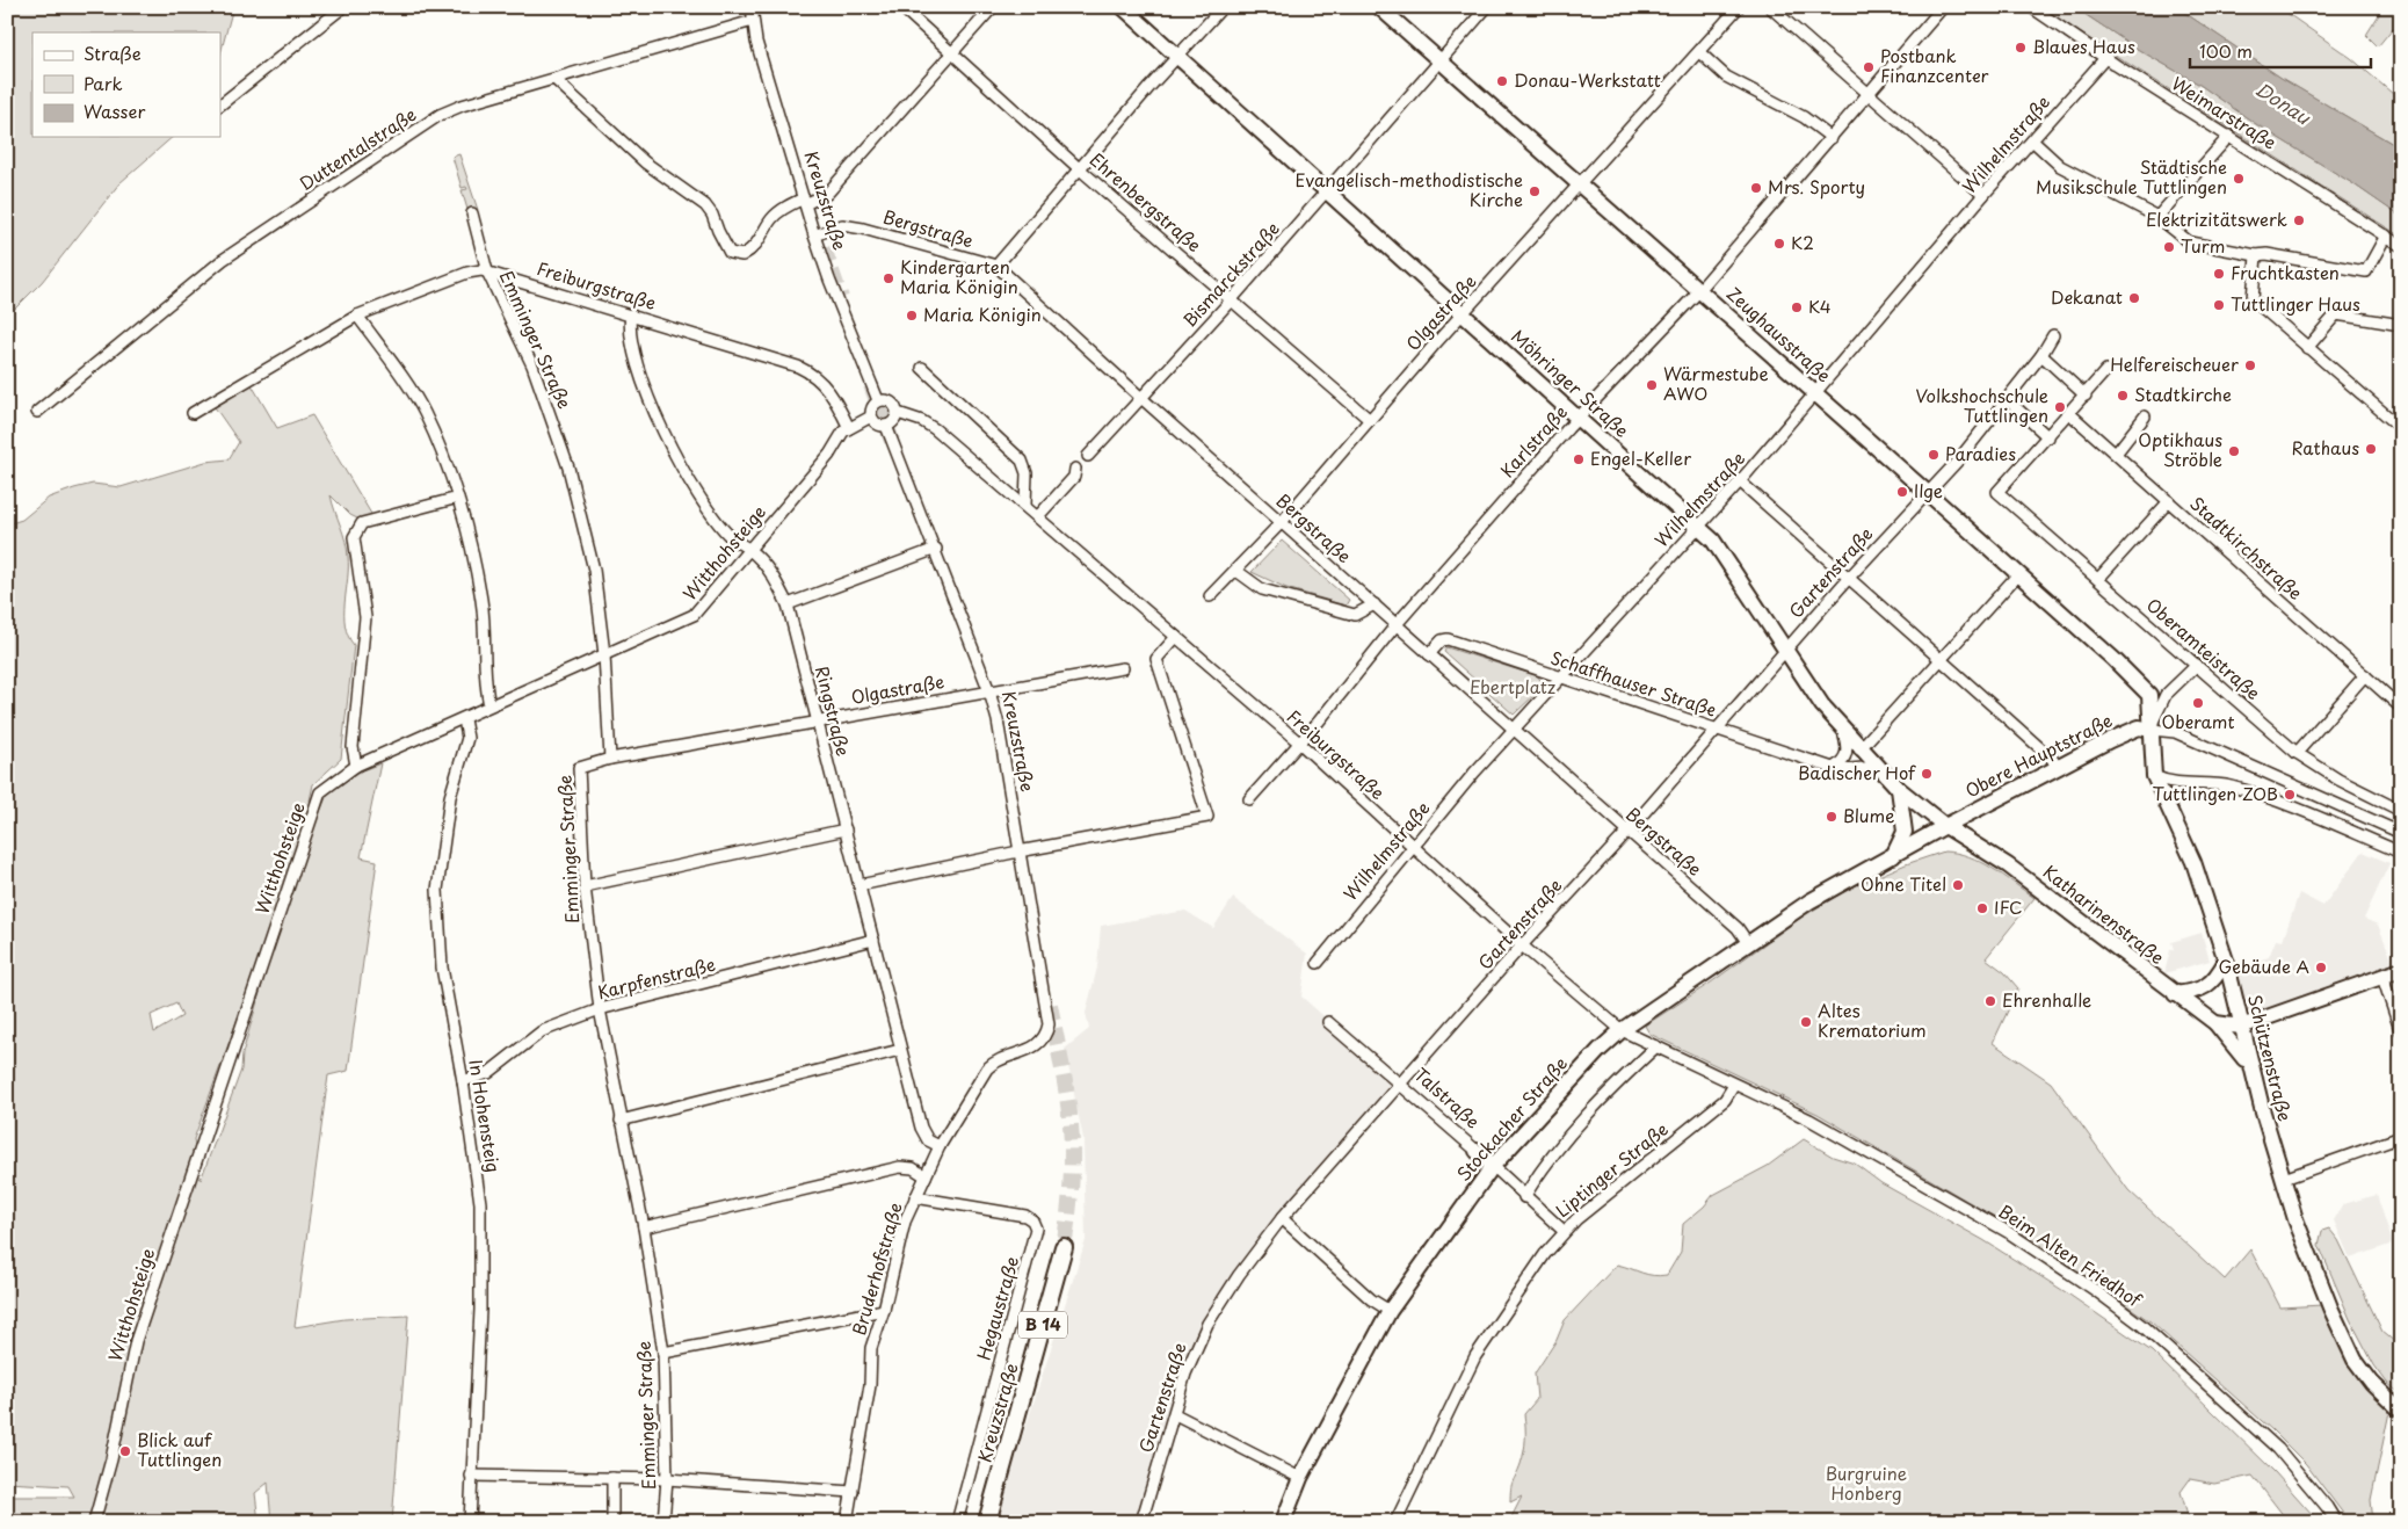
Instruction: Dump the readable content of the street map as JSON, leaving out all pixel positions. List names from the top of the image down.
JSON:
{
  "streets": {
    "main road": ["Kreuzstraße", "B 14"],
    "street": [
      "Weimarstraße",
      "Wilhelmstraße",
      "Duttentalstraße",
      "Ehrenbergstraße",
      "Bergstraße",
      "Bismarckstraße",
      "Freiburgstraße",
      "Olgastraße",
      "Zeughausstraße",
      "Emminger Straße",
      "Möhringer Straße",
      "Karlstraße",
      "Stadtkirchstraße",
      "Witthohsteige",
      "Gartenstraße",
      "Oberamteistraße",
      "Schaffhauser Straße",
      "Ringstraße",
      "Obere Hauptstraße",
      "Katharinenstraße",
      "Karpfenstraße",
      "Schützenstraße",
      "Talstraße",
      "In Hohensteig",
      "Stockacher Straße",
      "Liptinger Straße",
      "Beim Alten Friedhof",
      "Bruderhofstraße",
      "Hegaustraße"
    ]
  },
  "crossings": [
    ["Weimarstraße", "Wilhelmstraße"],
    ["Wilhelmstraße", "Bergstraße"],
    ["Wilhelmstraße", "Freiburgstraße"],
    ["Wilhelmstraße", "Zeughausstraße"],
    ["Wilhelmstraße", "Möhringer Straße"],
    ["Wilhelmstraße", "Schaffhauser Straße"],
    ["Duttentalstraße", "Kreuzstraße"],
    ["Kreuzstraße", "Bergstraße"],
    ["Kreuzstraße", "Freiburgstraße"],
    ["Kreuzstraße", "Olgastraße"],
    ["Kreuzstraße", "Witthohsteige"],
    ["Kreuzstraße", "Bruderhofstraße"],
    ["Ehrenbergstraße", "Bismarckstraße"],
    ["Ehrenbergstraße", "Olgastraße"],
    ["Bergstraße", "Bismarckstraße"],
    ["Bergstraße", "Olgastraße"],
    ["Bergstraße", "Karlstraße"],
    ["Bergstraße", "Gartenstraße"],
    ["Bergstraße", "Schaffhauser Straße"],
    ["Bergstraße", "Stockacher Straße"],
    ["Bismarckstraße", "Zeughausstraße"],
    ["Bismarckstraße", "Möhringer Straße"],
    ["Freiburgstraße", "Emminger Straße"],
    ["Freiburgstraße", "Karlstraße"],
    ["Freiburgstraße", "Witthohsteige"],
    ["Freiburgstraße", "Gartenstraße"],
    ["Freiburgstraße", "Ringstraße"],
    ["Freiburgstraße", "Stockacher Straße"],
    ["Olgastraße", "Zeughausstraße"],
    ["Olgastraße", "Emminger Straße"],
    ["Olgastraße", "Möhringer Straße"],
    ["Olgastraße", "Ringstraße"],
    ["Zeughausstraße", "Karlstraße"],
    ["Zeughausstraße", "Gartenstraße"],
    ["Zeughausstraße", "Schützenstraße"],
    ["Emminger Straße", "Witthohsteige"],
    ["Emminger Straße", "Karpfenstraße"],
    ["Möhringer Straße", "Karlstraße"],
    ["Möhringer Straße", "Gartenstraße"],
    ["Möhringer Straße", "Schaffhauser Straße"],
    ["Möhringer Straße", "Obere Hauptstraße"],
    ["Möhringer Straße", "Katharinenstraße"],
    ["Möhringer Straße", "Stockacher Straße"],
    ["Witthohsteige", "Ringstraße"],
    ["Witthohsteige", "In Hohensteig"],
    ["Gartenstraße", "Schaffhauser Straße"],
    ["Gartenstraße", "Talstraße"],
    ["Ringstraße", "Karpfenstraße"],
    ["Ringstraße", "Bruderhofstraße"],
    ["Obere Hauptstraße", "Katharinenstraße"],
    ["Obere Hauptstraße", "Schützenstraße"],
    ["Obere Hauptstraße", "Stockacher Straße"],
    ["Katharinenstraße", "Schützenstraße"],
    ["Katharinenstraße", "Stockacher Straße"],
    ["Karpfenstraße", "In Hohensteig"],
    ["Talstraße", "Stockacher Straße"],
    ["Talstraße", "Liptinger Straße"],
    ["Liptinger Straße", "Beim Alten Friedhof"],
    ["Bruderhofstraße", "Hegaustraße"]
  ],
  "water": ["Donau"],
  "parks": ["Ebertplatz", "Burgruine Honberg"],
  "places": [
    "Blaues Haus",
    "Postbank Finanzcenter",
    "Donau-Werkstatt",
    "Städtische Musikschule Tuttlingen",
    "Mrs. Sporty",
    "Evangelisch-methodistische Kirche",
    "Elektrizitätswerk",
    "K2",
    "Turm",
    "Fruchtkasten",
    "Kindergarten Maria Königin",
    "Dekanat",
    "Tuttlinger Haus",
    "K4",
    "Maria Königin",
    "Helfereischeuer",
    "Wärmestube AWO",
    "Stadtkirche",
    "Volkshochschule Tuttlingen",
    "Rathaus",
    "Optikhaus Ströble",
    "Paradies",
    "Engel-Keller",
    "Ilge",
    "Oberamt",
    "Badischer Hof",
    "Tuttlingen ZOB",
    "Blume",
    "Ohne Titel",
    "IFC",
    "Gebäude A",
    "Ehrenhalle",
    "Altes Krematorium",
    "Blick auf Tuttlingen"
  ],
  "legend": ["Straße", "Park", "Wasser"],
  "scale_bar": "100 m"
}
